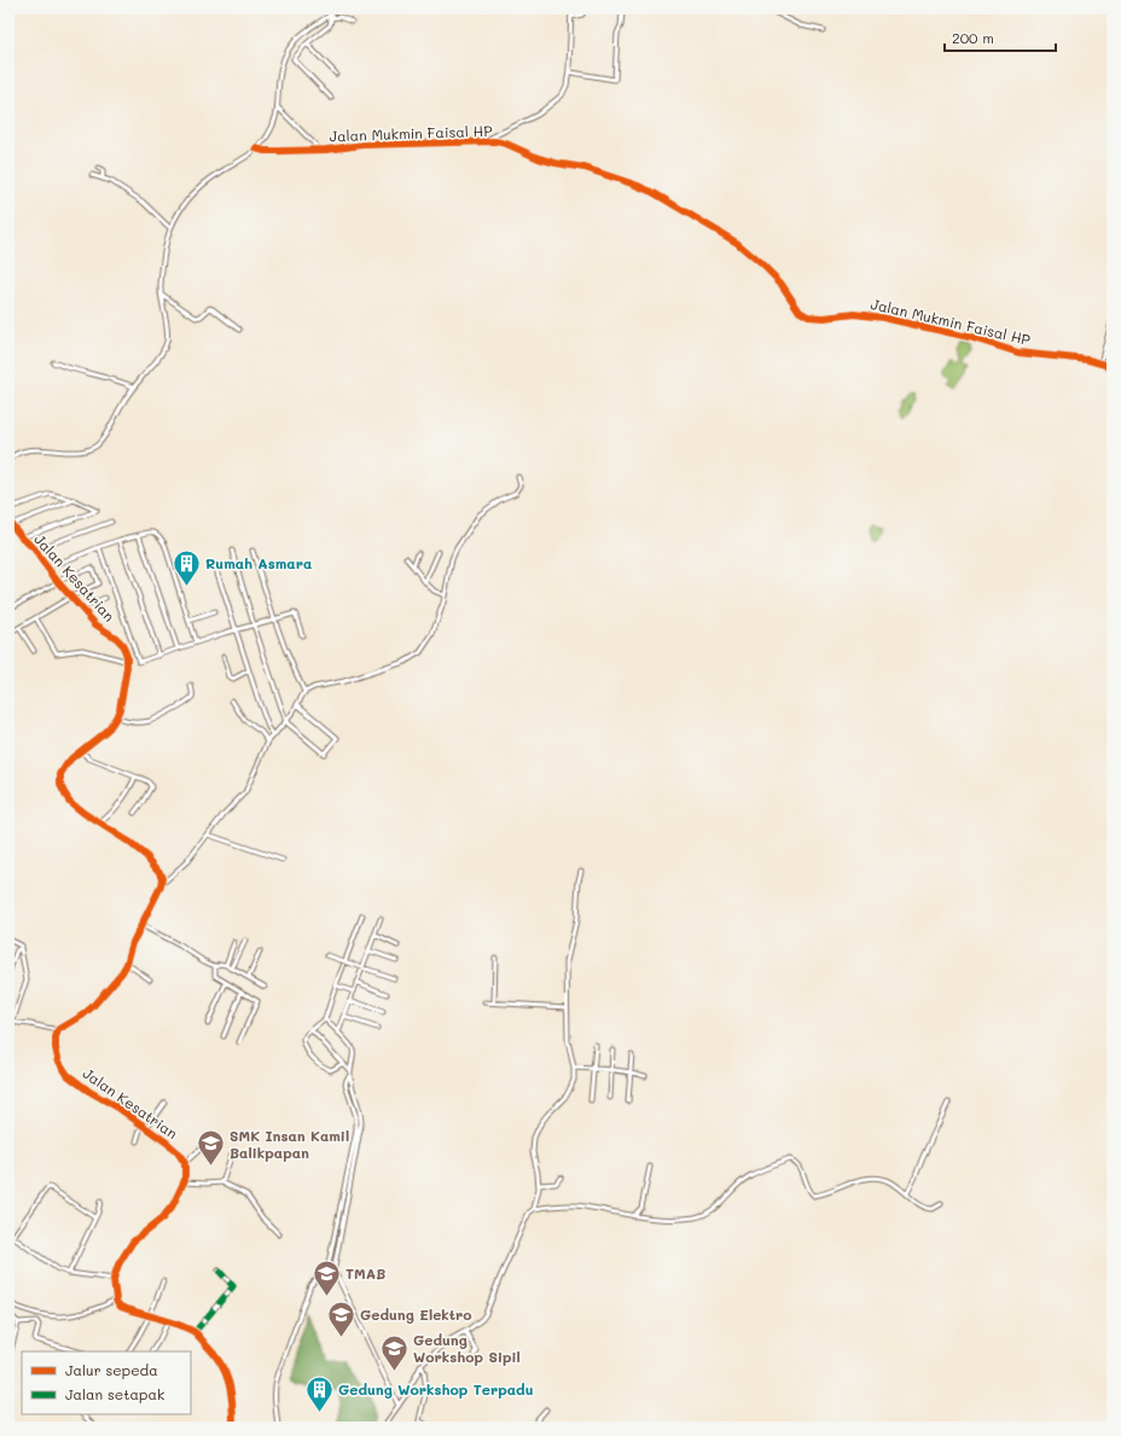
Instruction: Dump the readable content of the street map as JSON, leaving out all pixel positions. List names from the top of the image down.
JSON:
{
  "streets": {
    "street": ["Jalan Mukmin Faisal HP", "Jalan Kesatrian"]
  },
  "places": {
    "building": ["Rumah Asmara", "Gedung Workshop Terpadu"],
    "school or university": [
      "SMK Insan Kamil Balikpapan",
      "TMAB",
      "Gedung Elektro",
      "Gedung Workshop Sipil"
    ]
  },
  "legend": ["Jalur sepeda", "Jalan setapak"],
  "scale_bar": "200 m"
}
